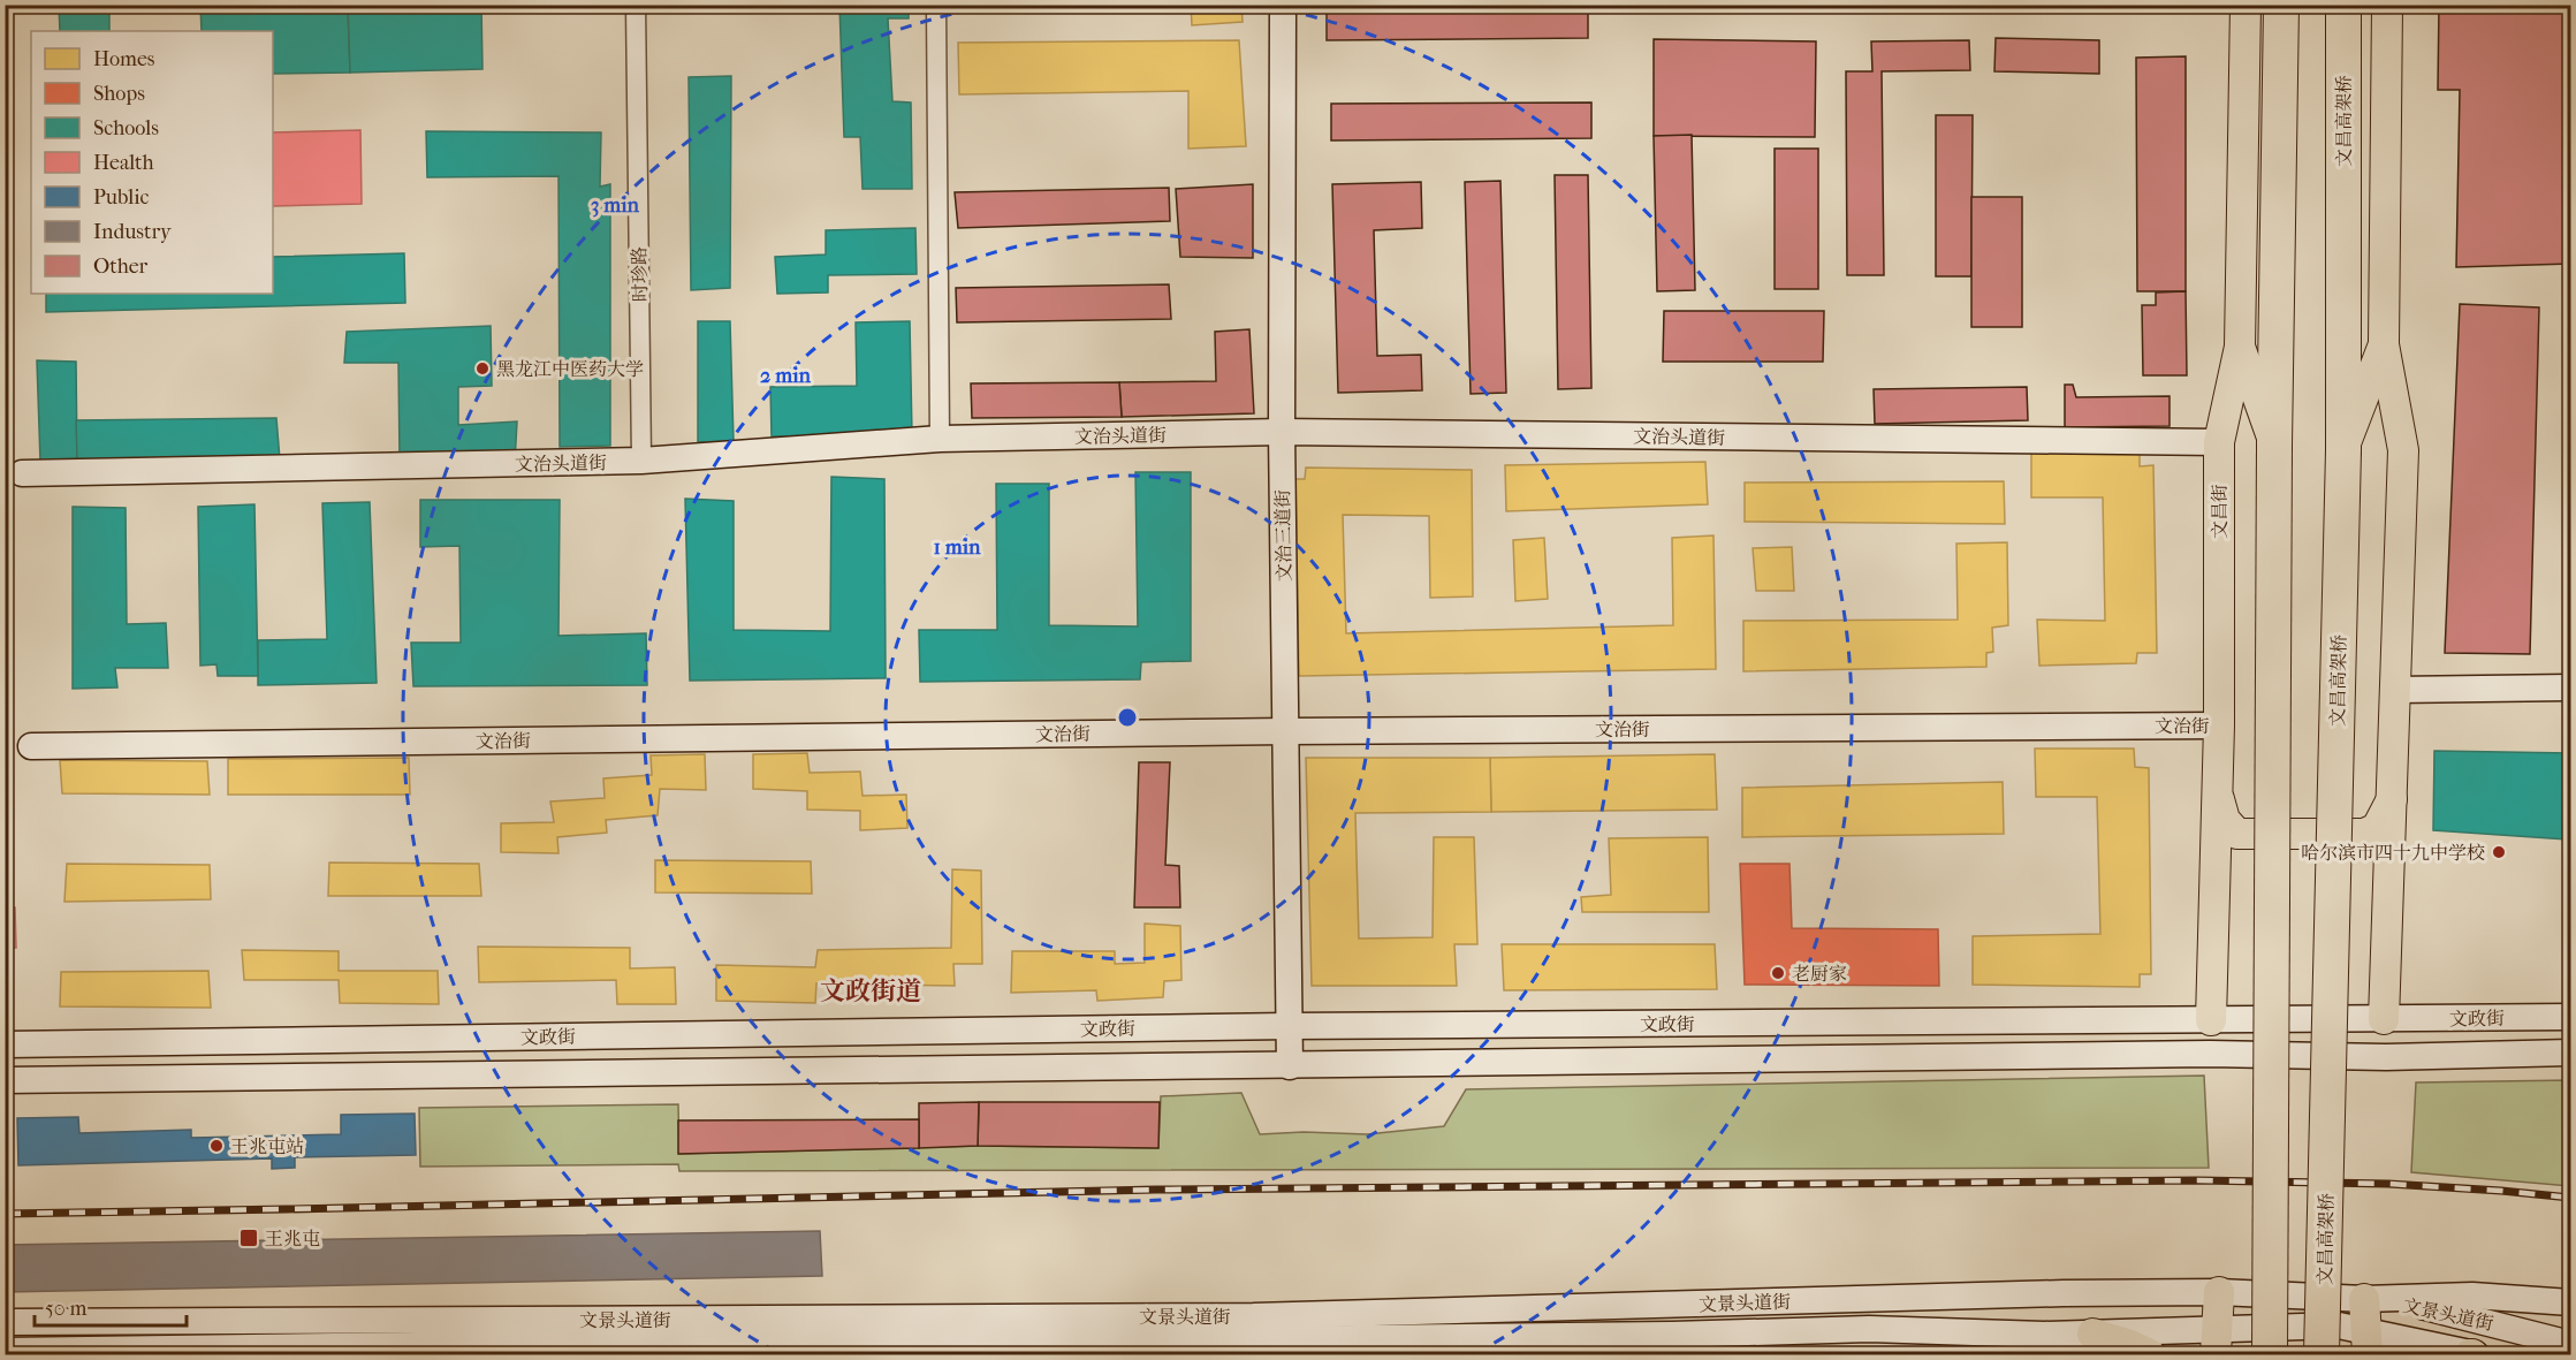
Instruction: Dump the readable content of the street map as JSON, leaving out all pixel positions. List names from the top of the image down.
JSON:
{
  "streets": {
    "highway": ["文昌高架桥"],
    "main road": [
      "文治头道街",
      "文昌街",
      "文治三道街",
      "文治街",
      "文政街",
      "文景头道街"
    ],
    "street": ["时珍路"]
  },
  "crossings": [
    ["时珍路", "文治头道街"],
    ["文治头道街", "文昌街"],
    ["文治头道街", "文治三道街"],
    ["文昌街", "文治街"],
    ["文昌街", "文政街"],
    ["文治三道街", "文治街"],
    ["文治三道街", "文政街"]
  ],
  "districts": ["文政街道"],
  "places": {
    "other": [
      "黑龙江中医药大学",
      "哈尔滨市四十九中学校",
      "老厨家",
      "王兆屯站"
    ],
    "transit": ["王兆屯"]
  },
  "legend": [
    "Homes",
    "Shops",
    "Schools",
    "Health",
    "Public",
    "Industry",
    "Other"
  ],
  "scale_bar": "50 m",
  "rings": ["3 min", "2 min", "1 min"]
}
